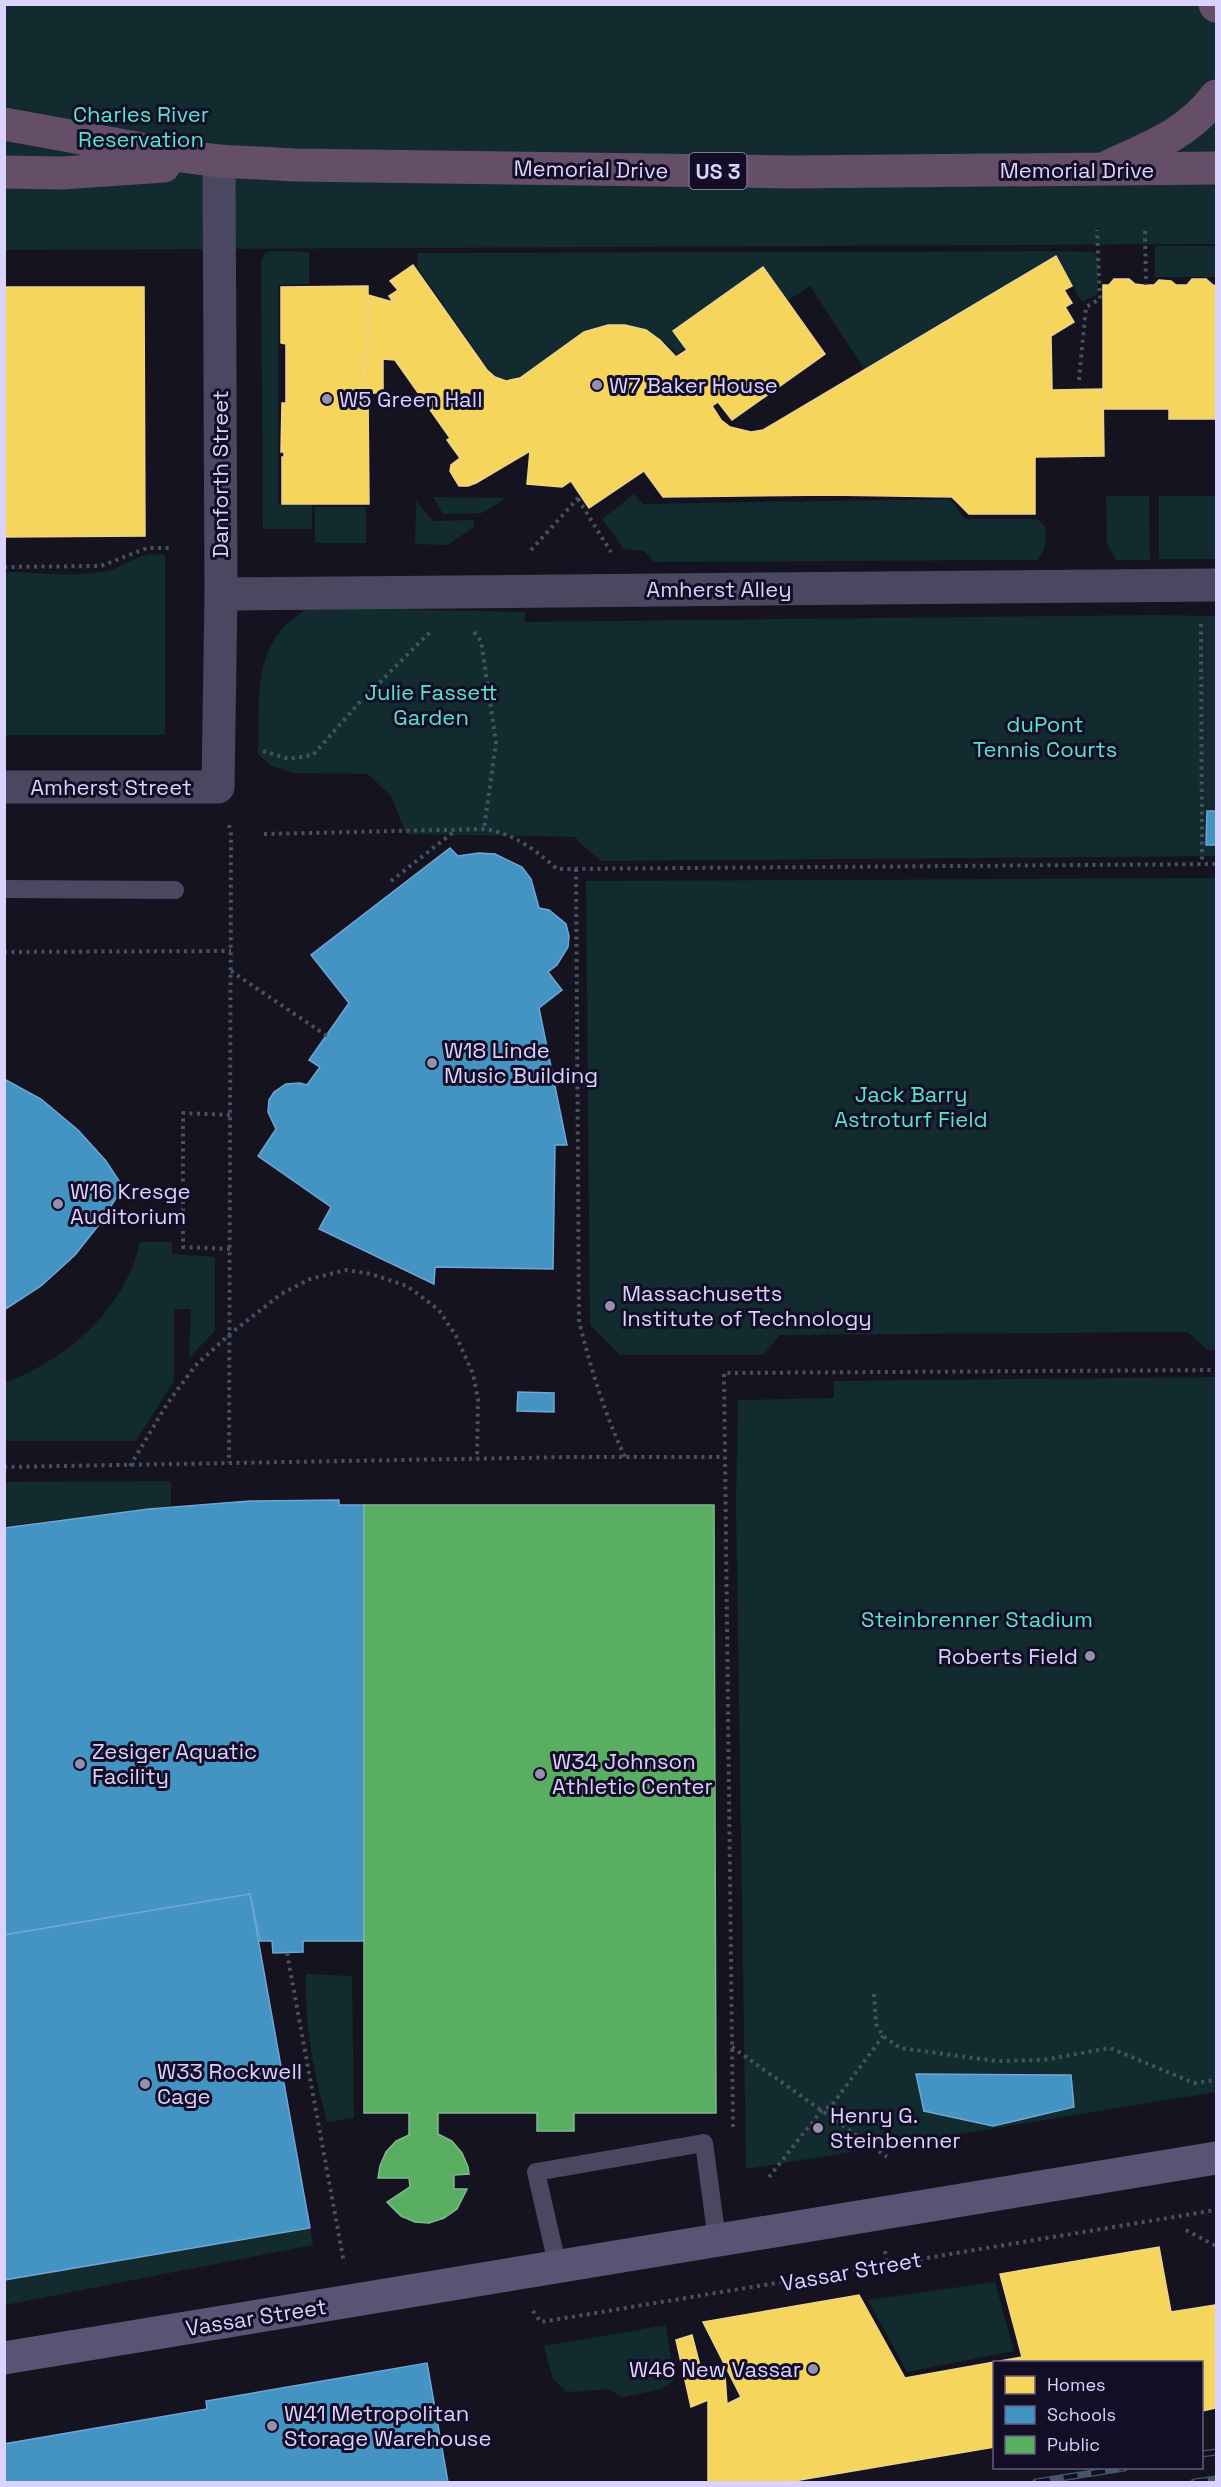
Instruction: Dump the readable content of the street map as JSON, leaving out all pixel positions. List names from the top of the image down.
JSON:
{
  "streets": {
    "highway": ["Memorial Drive", "US 3"],
    "main road": ["Vassar Street"],
    "street": ["Danforth Street", "Amherst Alley", "Amherst Street"]
  },
  "crossings": [
    ["Memorial Drive", "Danforth Street"],
    ["Danforth Street", "Amherst Alley"],
    ["Danforth Street", "Amherst Street"]
  ],
  "parks": [
    "Charles River Reservation",
    "Julie Fassett Garden",
    "duPont Tennis Courts",
    "Jack Barry Astroturf Field",
    "Steinbrenner Stadium"
  ],
  "places": [
    "W7 Baker House",
    "W5 Green Hall",
    "W18 Linde Music Building",
    "W16 Kresge Auditorium",
    "Massachusetts Institute of Technology",
    "Roberts Field",
    "Zesiger Aquatic Facility",
    "W34 Johnson Athletic Center",
    "W33 Rockwell Cage",
    "Henry G. Steinbenner",
    "W46 New Vassar",
    "W41 Metropolitan Storage Warehouse"
  ],
  "legend": ["Homes", "Schools", "Public"]
}
